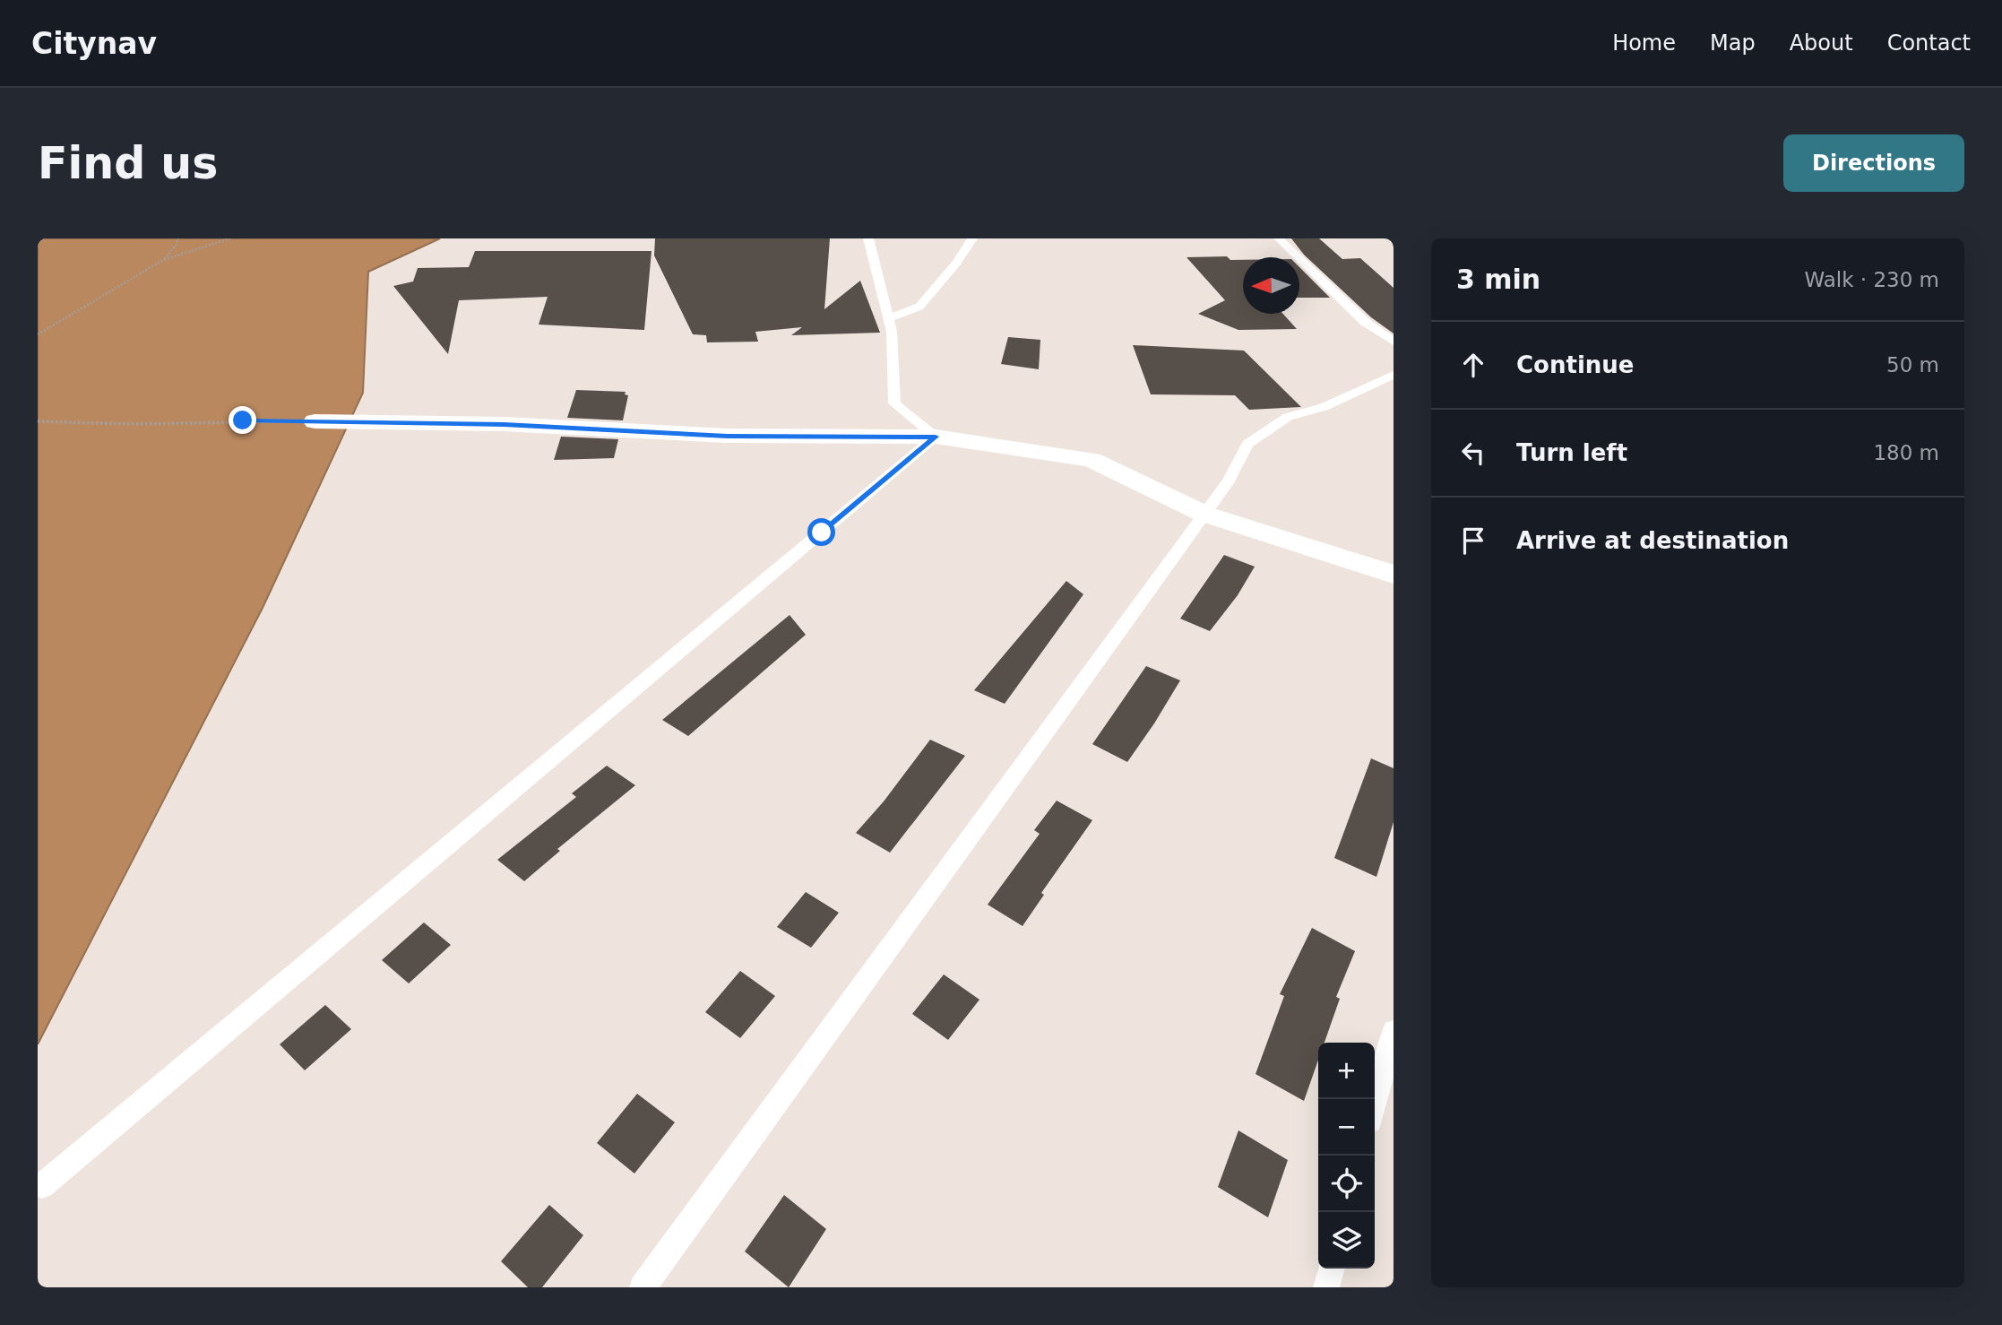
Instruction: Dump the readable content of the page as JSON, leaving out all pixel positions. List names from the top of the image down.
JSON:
{
  "north": "left",
  "page": {
    "header": "Citynav",
    "nav": [
      "Home",
      "Map",
      "About",
      "Contact"
    ],
    "buttons": "Directions",
    "title": "Find us",
    "heading": ["3 min", "Walk · 230 m"],
    "list": [
      ["Continue", "50 m"],
      ["Turn left", "180 m"],
      "Arrive at destination"
    ],
    "map_buttons": ["+", "−"]
  }
}
